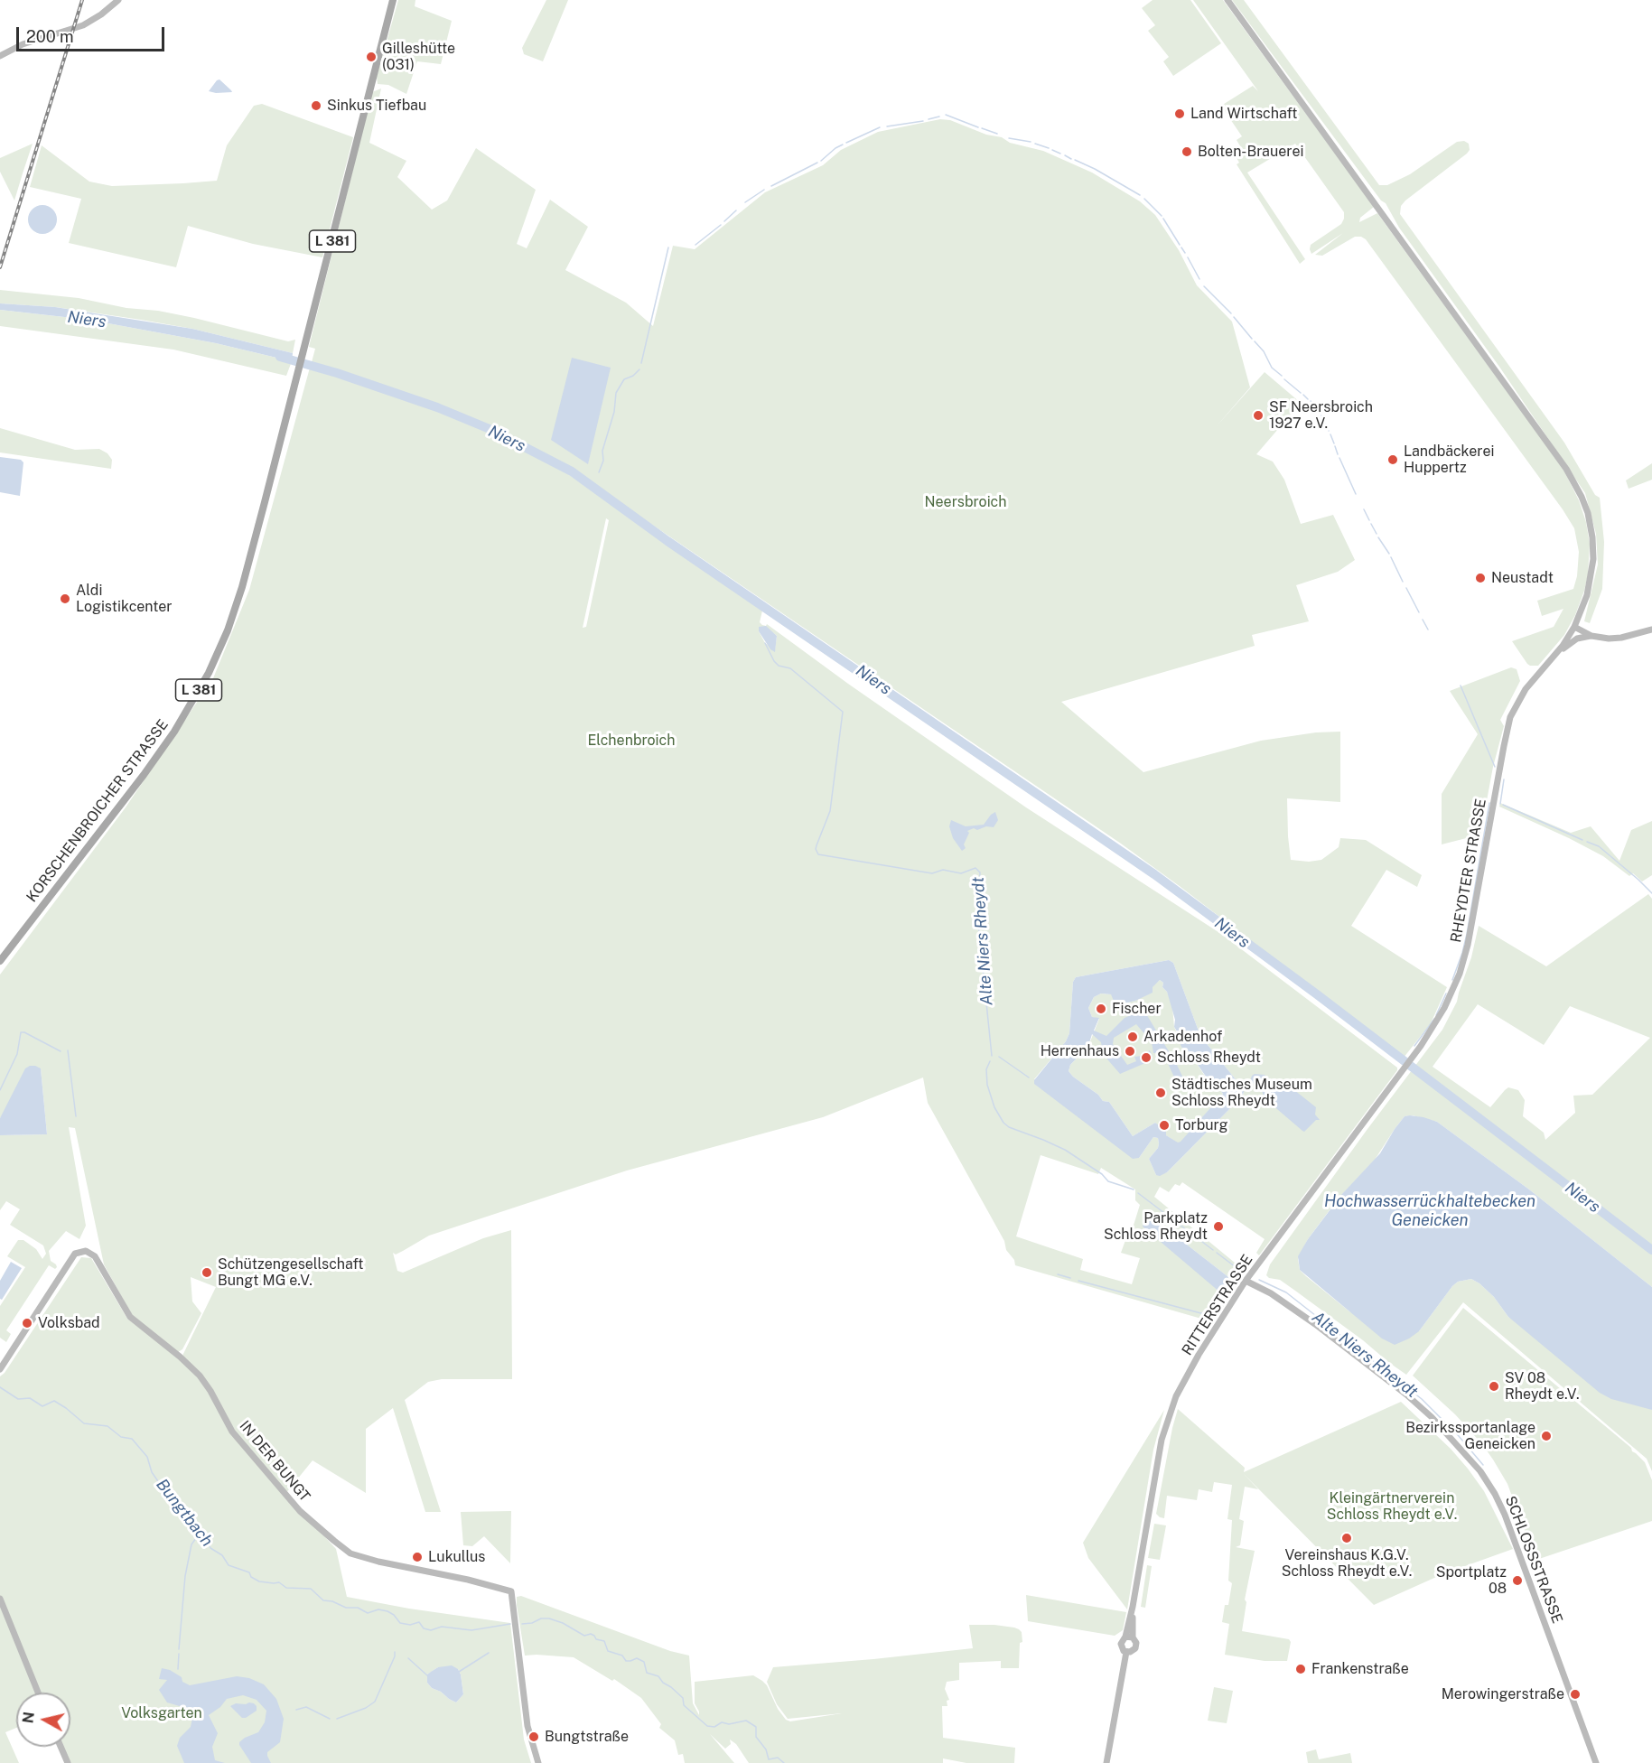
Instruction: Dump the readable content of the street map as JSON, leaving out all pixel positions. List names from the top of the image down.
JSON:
{
  "streets": {
    "main road": [
      "L 381",
      "KORSCHENBROICHER STRASSE",
      "RHEYDTER STRASSE",
      "RITTERSTRASSE",
      "IN DER BUNGT",
      "SCHLOSSSTRASSE"
    ]
  },
  "crossings": [
    ["RHEYDTER STRASSE", "RITTERSTRASSE"],
    ["RITTERSTRASSE", "SCHLOSSSTRASSE"]
  ],
  "water": [
    "Niers",
    "Alte Niers Rheydt",
    "Hochwasserrückhaltebecken Geneicken",
    "Bungtbach"
  ],
  "parks": [
    "Neersbroich",
    "Elchenbroich",
    "Kleingärtnerverein Schloss Rheydt e.V.",
    "Volksgarten"
  ],
  "places": [
    "Gilleshütte (031)",
    "Sinkus Tiefbau",
    "Land Wirtschaft",
    "Bolten-Brauerei",
    "SF Neersbroich 1927 e.V.",
    "Landbäckerei Huppertz",
    "Neustadt",
    "Aldi Logistikcenter",
    "Fischer",
    "Arkadenhof",
    "Herrenhaus",
    "Schloss Rheydt",
    "Städtisches Museum Schloss Rheydt",
    "Torburg",
    "Parkplatz Schloss Rheydt",
    "Schützengesellschaft Bungt MG e.V.",
    "Volksbad",
    "SV 08 Rheydt e.V.",
    "Bezirkssportanlage Geneicken",
    "Vereinshaus K.G.V. Schloss Rheydt e.V.",
    "Lukullus",
    "Sportplatz 08",
    "Frankenstraße",
    "Merowingerstraße",
    "Bungtstraße"
  ],
  "scale_bar": "200 m",
  "north": "left"
}
